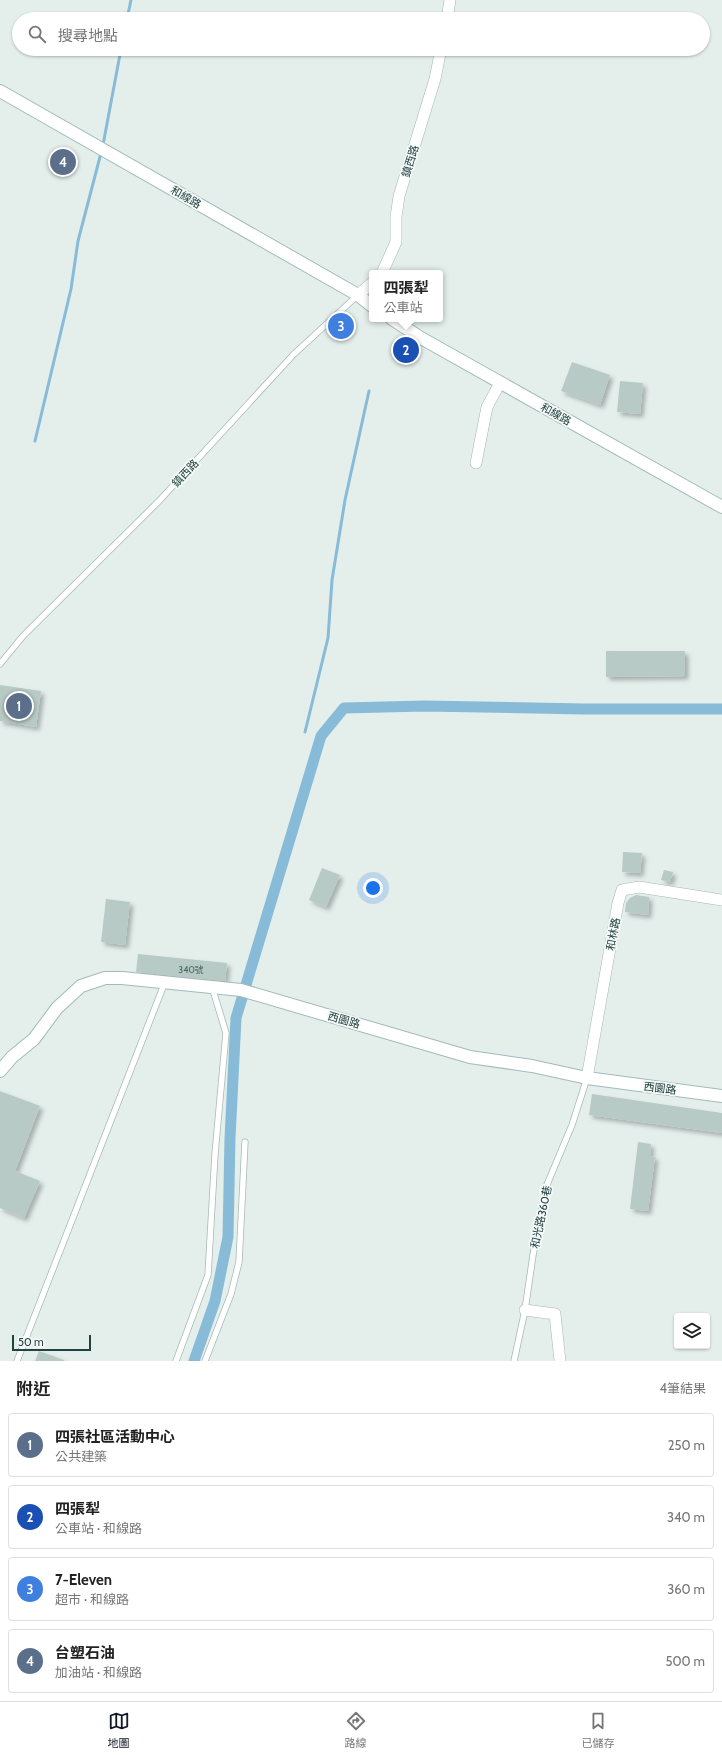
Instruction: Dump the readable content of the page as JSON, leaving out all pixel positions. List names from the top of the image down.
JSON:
{
  "streets": {
    "main road": ["和線路", "西園路"],
    "street": ["鎮西路", "和林路"],
    "lane": ["和光路360巷"]
  },
  "crossings": [
    ["鎮西路", "和線路"],
    ["和林路", "西園路"],
    ["和林路", "和光路360巷"],
    ["西園路", "和光路360巷"]
  ],
  "house_numbers": ["340號"],
  "scale_bar": "50 m",
  "page": {
    "search": "搜尋地點",
    "pins": [
      "4",
      "3",
      "2",
      "1"
    ],
    "popup": ["四張犁", "公車站"],
    "scale": "50 m",
    "heading": ["附近", "4筆結果"],
    "list": [
      {
        "mark": "1",
        "name": "四張社區活動中心",
        "note": "公共建築",
        "value": "250 m"
      },
      {
        "mark": "2",
        "name": "四張犁",
        "note": "公車站 · 和線路",
        "value": "340 m"
      },
      {
        "mark": "3",
        "name": "7-Eleven",
        "note": "超市 · 和線路",
        "value": "360 m"
      },
      {
        "mark": "4",
        "name": "台塑石油",
        "note": "加油站 · 和線路",
        "value": "500 m"
      }
    ],
    "nav": ["地圖", "路線", "已儲存"]
  }
}
